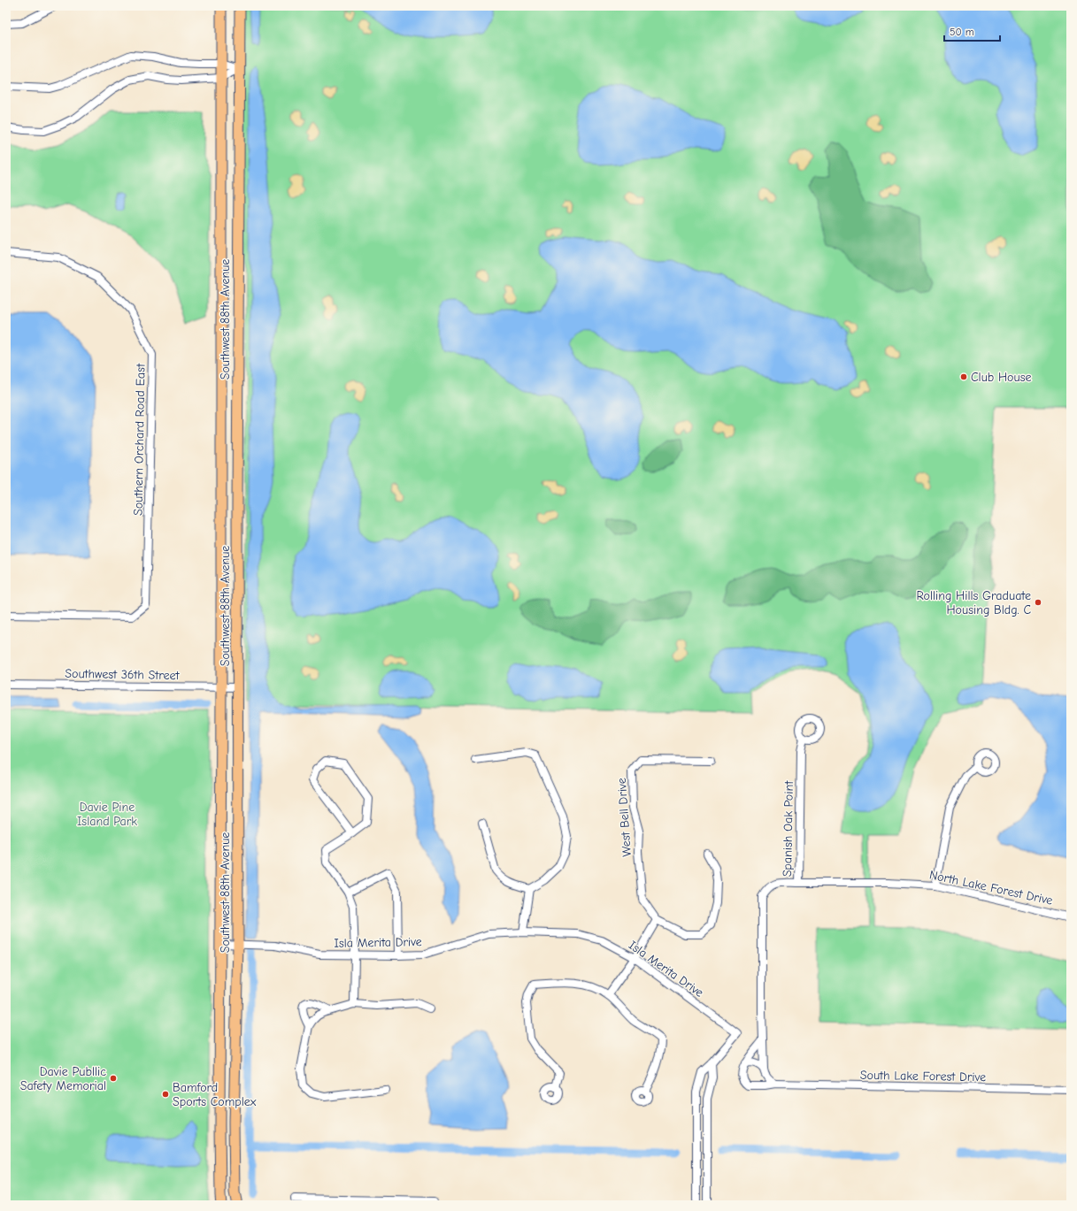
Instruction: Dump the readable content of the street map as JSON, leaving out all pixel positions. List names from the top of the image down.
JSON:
{
  "streets": {
    "main road": ["Southwest 88th Avenue"],
    "street": [
      "Southern Orchard Road East",
      "Southwest 36th Street",
      "West Bell Drive",
      "Spanish Oak Point",
      "North Lake Forest Drive",
      "Isla Merita Drive",
      "South Lake Forest Drive"
    ]
  },
  "crossings": [
    ["Southwest 88th Avenue", "Southwest 36th Street"],
    ["Southwest 88th Avenue", "Isla Merita Drive"],
    ["Spanish Oak Point", "North Lake Forest Drive"]
  ],
  "parks": ["Davie Pine Island Park"],
  "places": [
    "Club House",
    "Rolling Hills Graduate Housing Bldg. C",
    "Davie Publlic Safety Memorial",
    "Bamford Sports Complex"
  ],
  "scale_bar": "50 m"
}
